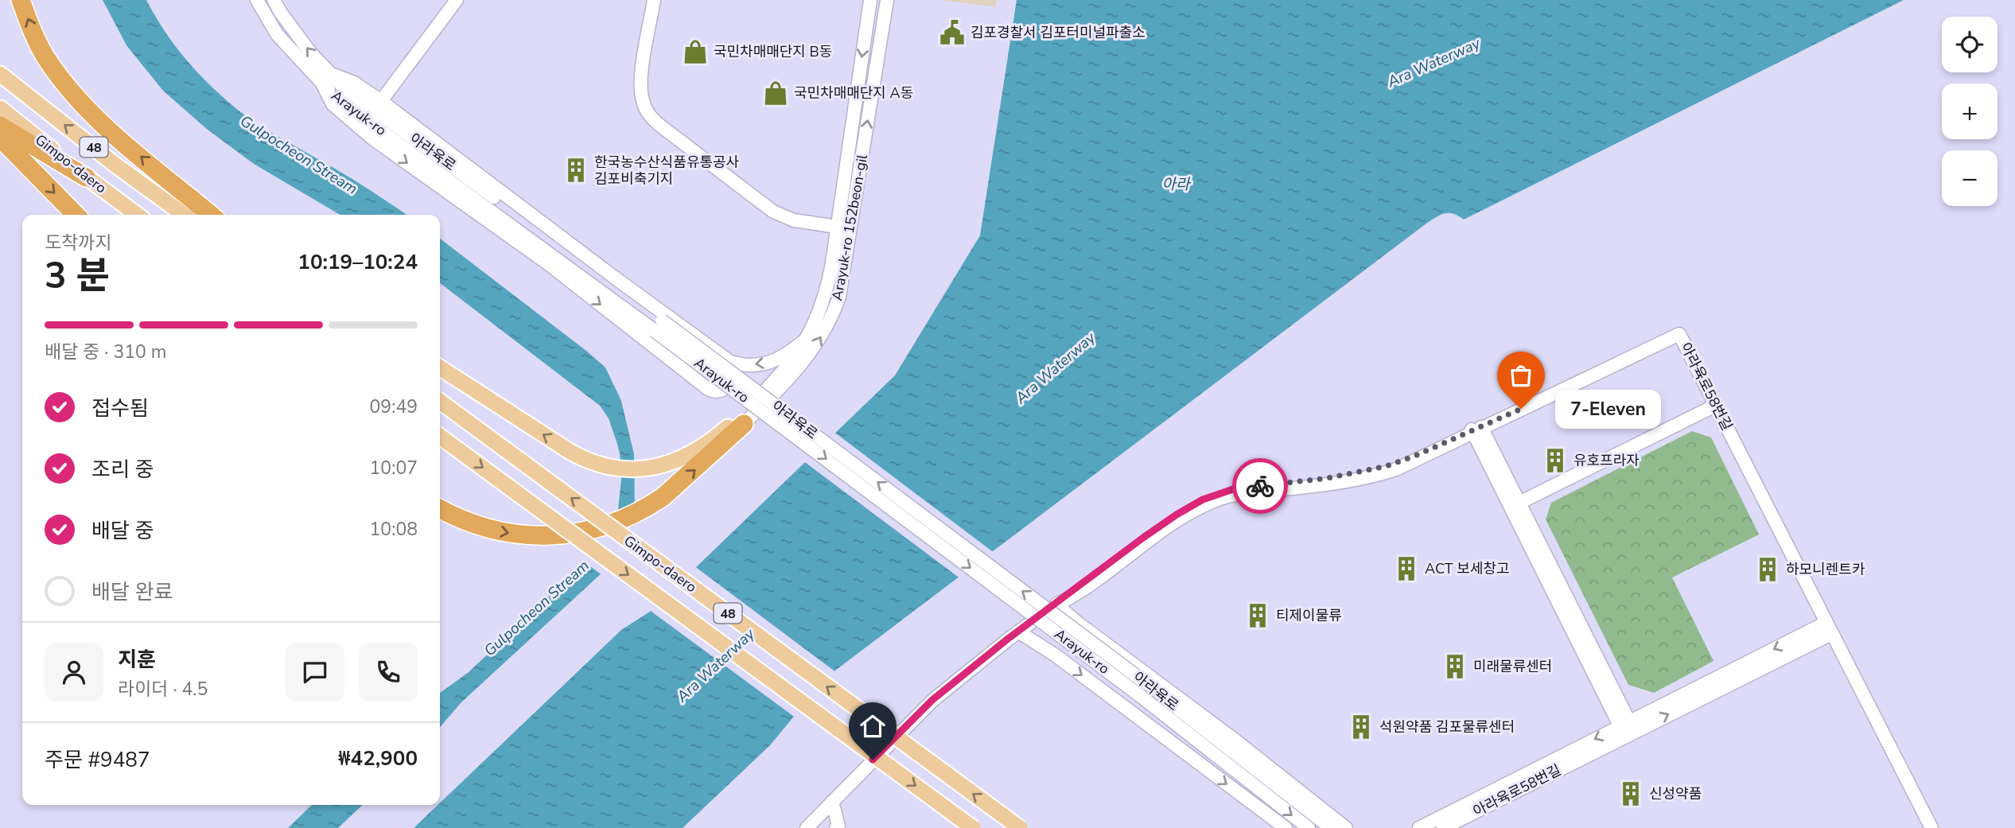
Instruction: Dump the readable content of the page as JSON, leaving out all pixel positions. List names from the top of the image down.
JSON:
{
  "streets": {
    "main road": ["48", "Gimpo-daero"],
    "street": [
      "Arayuk-ro",
      "아라육로",
      "Arayuk-ro 152beon-gil",
      "아라육로58번길"
    ]
  },
  "crossings": [
    ["Arayuk-ro", "아라육로"]
  ],
  "water": ["Ara Waterway", "Gulpocheon Stream", "아라"],
  "places": {
    "public building": ["김포경찰서 김포터미널파출소"],
    "shop": ["국민차매매단지 B동", "국민차매매단지 A동"],
    "building": [
      "한국농수산식품유통공사 김포비축기지",
      "유호프라자",
      "ACT 보세창고",
      "하모니렌트카",
      "티제이물류",
      "미래물류센터",
      "석원약품 김포물류센터",
      "신성약품"
    ],
    "other": ["7-Eleven"]
  },
  "page": {
    "map_buttons": ["+", "−"],
    "heading": ["3 분", "도착까지", "10:19–10:24"],
    "panel": [
      "지훈",
      "라이더 · 4.5",
      "주문 #9487",
      "₩42,900"
    ],
    "bar": "배달 중 · 310 m",
    "list": [
      ["접수됨", "09:49"],
      ["조리 중", "10:07"],
      ["배달 중", "10:08"],
      "배달 완료"
    ],
    "bubble": "7-Eleven"
  }
}
